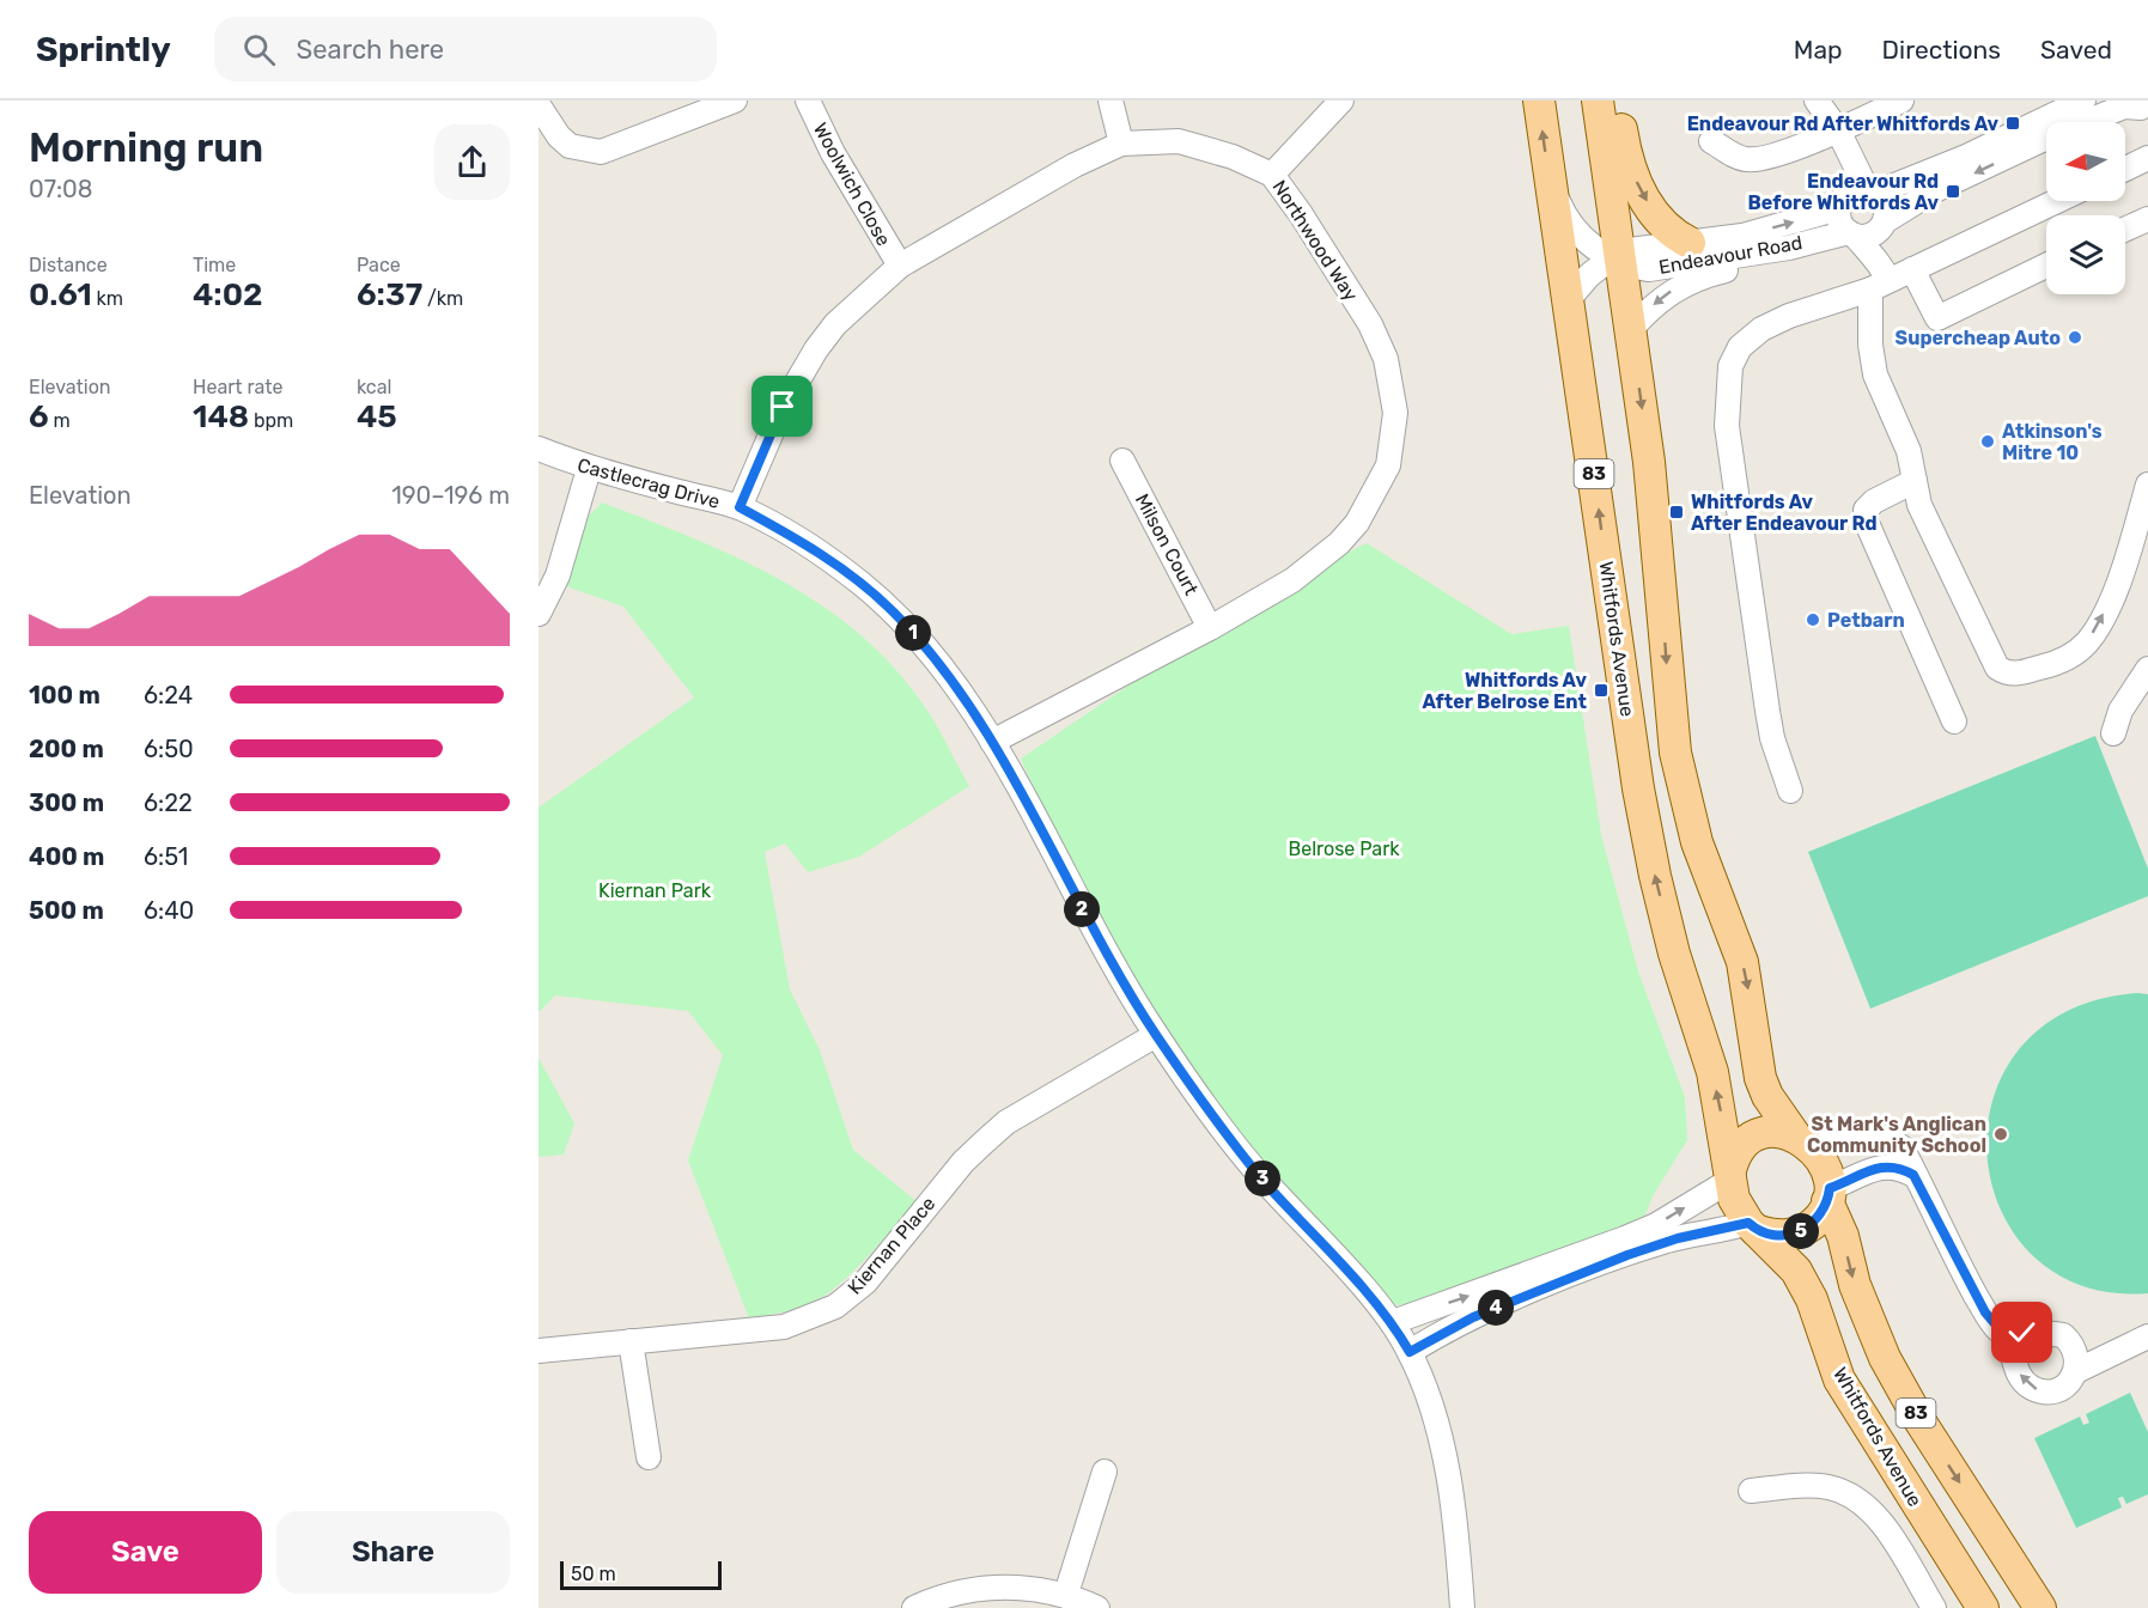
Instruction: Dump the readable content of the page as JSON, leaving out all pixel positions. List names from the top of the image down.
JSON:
{
  "streets": {
    "main road": ["83", "Whitfords Avenue"],
    "street": [
      "Woolwich Close",
      "Northwood Way",
      "Endeavour Road",
      "Castlecrag Drive",
      "Milson Court",
      "Kiernan Place"
    ]
  },
  "crossings": [
    ["Woolwich Close", "Northwood Way"],
    ["Northwood Way", "Castlecrag Drive"],
    ["Northwood Way", "Milson Court"],
    ["Endeavour Road", "83"],
    ["Endeavour Road", "Whitfords Avenue"],
    ["83", "Whitfords Avenue"],
    ["Castlecrag Drive", "Kiernan Place"]
  ],
  "parks": ["Belrose Park", "Kiernan Park"],
  "places": {
    "transit": [
      "Endeavour Rd After Whitfords Av",
      "Endeavour Rd Before Whitfords Av",
      "Whitfords Av After Endeavour Rd",
      "Whitfords Av After Belrose Ent"
    ],
    "other": [
      "Supercheap Auto",
      "Atkinson's Mitre 10",
      "Petbarn",
      "St Mark's Anglican Community School"
    ]
  },
  "scale_bar": "50 m",
  "north": "left",
  "page": {
    "header": "Sprintly",
    "search": "Search here",
    "nav": ["Map", "Directions", "Saved"],
    "heading": ["Morning run", "07:08"],
    "stats": [
      ["Distance", "0.61 km"],
      ["Time", "4:02"],
      ["Pace", "6:37 /km"],
      ["Elevation", "6 m"],
      ["Heart rate", "148 bpm"],
      ["kcal", "45"]
    ],
    "chart": ["Elevation", "190–196 m"],
    "pins": [
      "1",
      "2",
      "3",
      "5",
      "4"
    ],
    "list": [
      {
        "name": "100 m",
        "note": "6:24"
      },
      {
        "name": "200 m",
        "note": "6:50"
      },
      {
        "name": "300 m",
        "note": "6:22"
      },
      {
        "name": "400 m",
        "note": "6:51"
      },
      {
        "name": "500 m",
        "note": "6:40"
      }
    ],
    "buttons": ["Save", "Share"],
    "scale": "50 m"
  }
}
